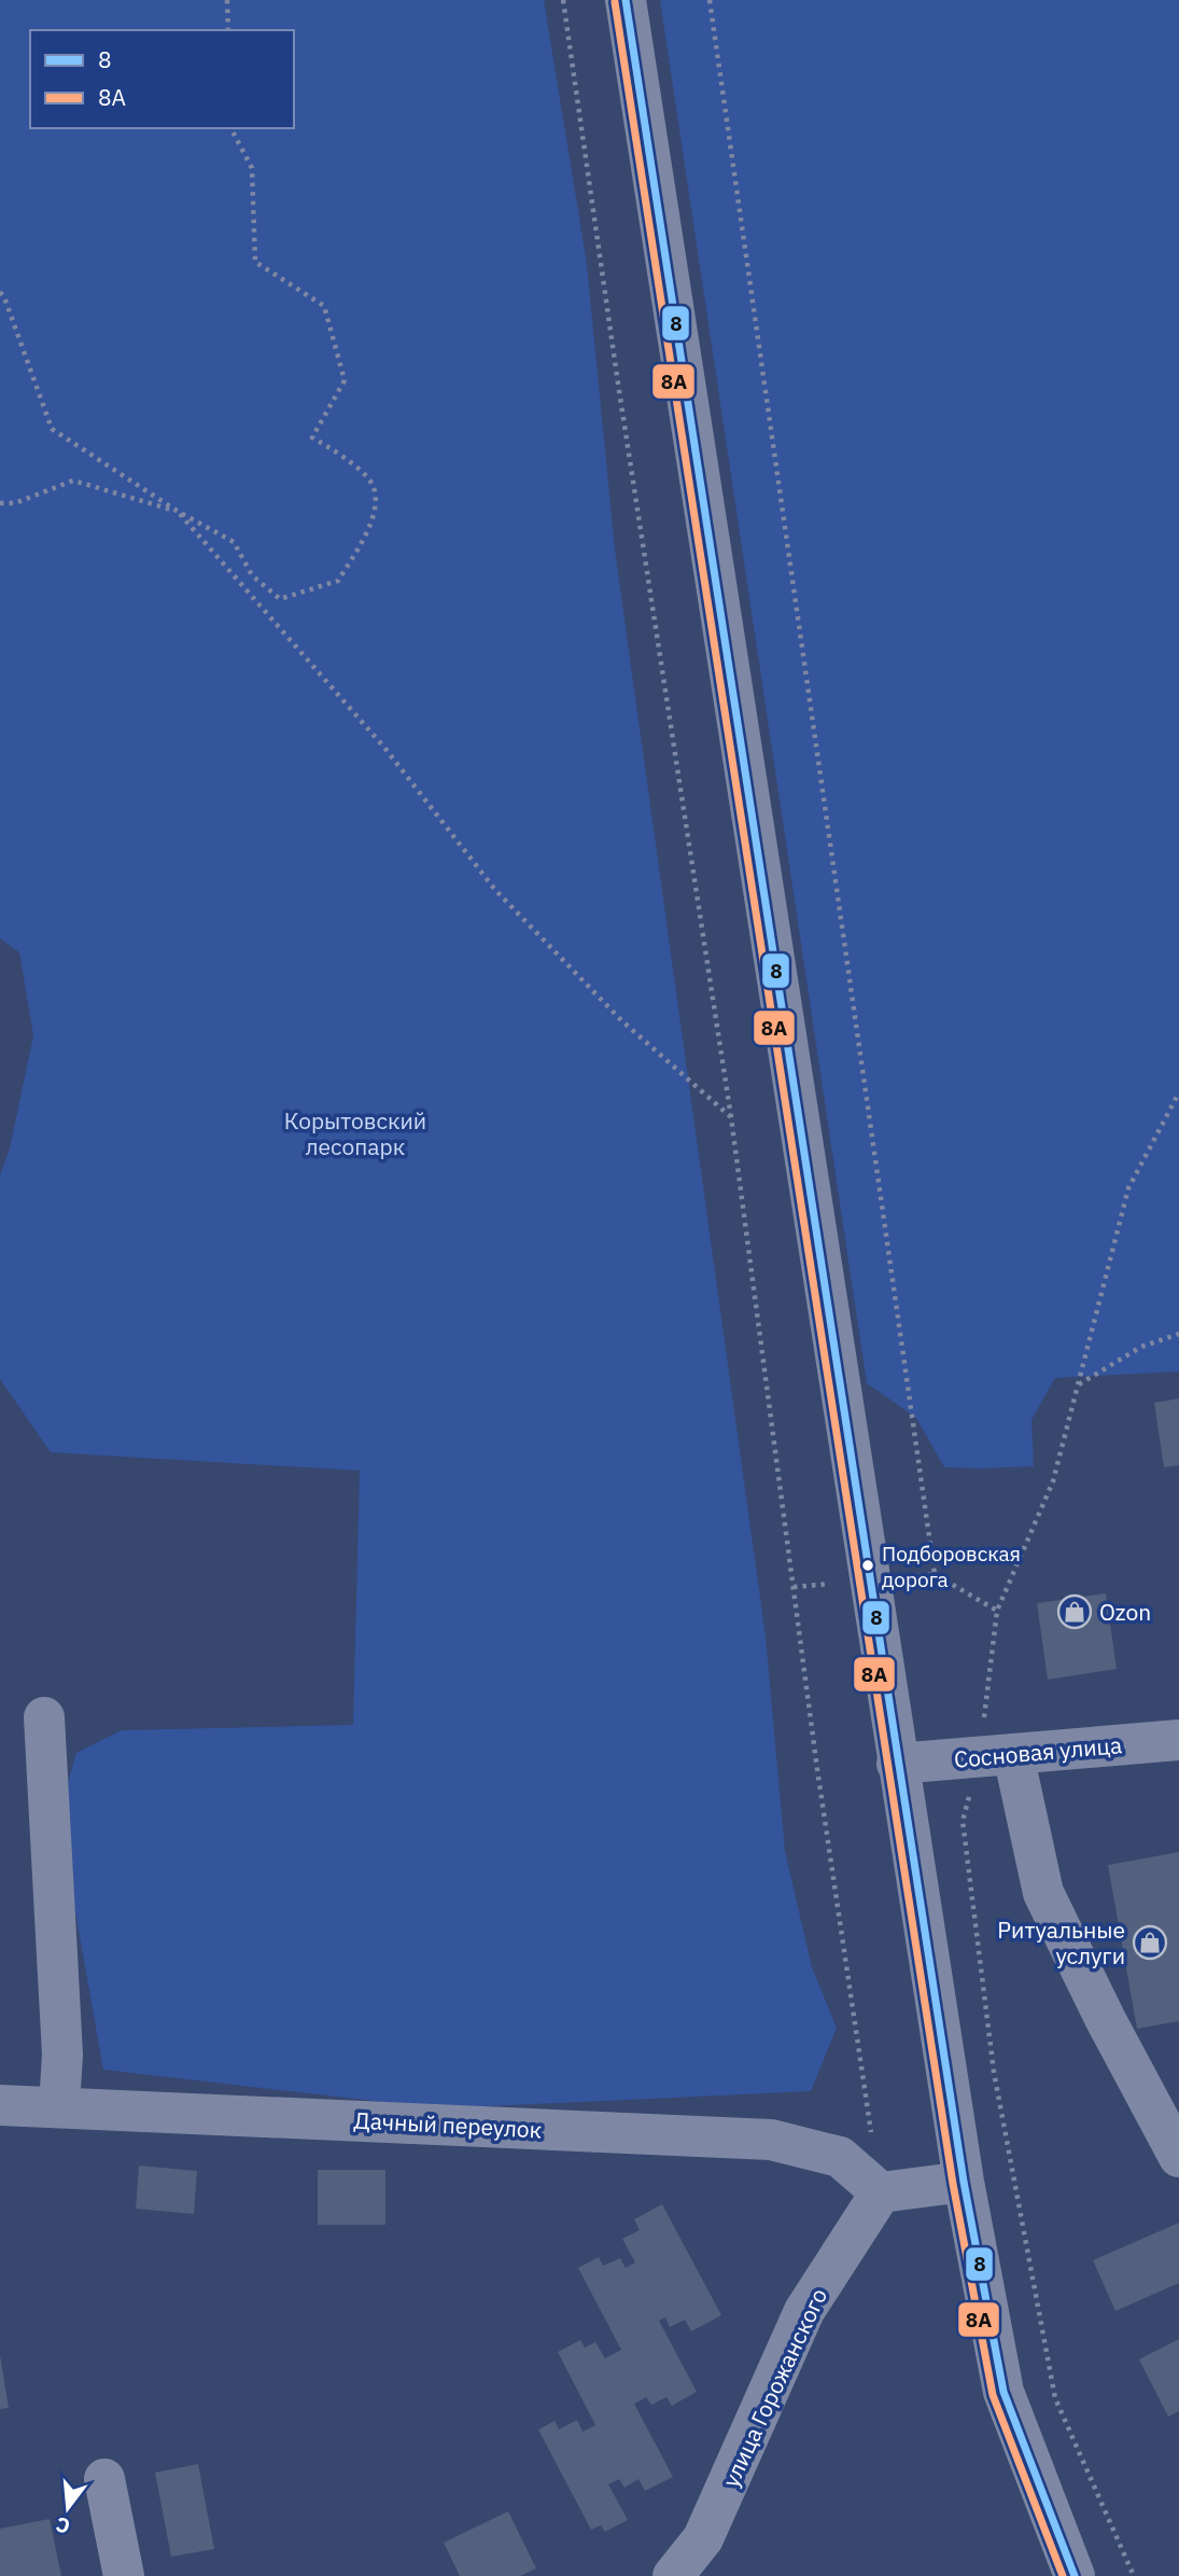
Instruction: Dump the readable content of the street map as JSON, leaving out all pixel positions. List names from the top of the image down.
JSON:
{
  "streets": {
    "street": ["Сосновая улица", "Дачный переулок", "улица Горожанского"]
  },
  "crossings": [
    ["Дачный переулок", "улица Горожанского"]
  ],
  "parks": ["Корытовский лесопарк"],
  "places": {
    "other": ["Подборовская дорога"],
    "shop": ["Ozon", "Ритуальные услуги"]
  },
  "lines": ["transit line 8", "transit line 8А"],
  "legend": ["8", "8А"],
  "north": "bottom"
}
